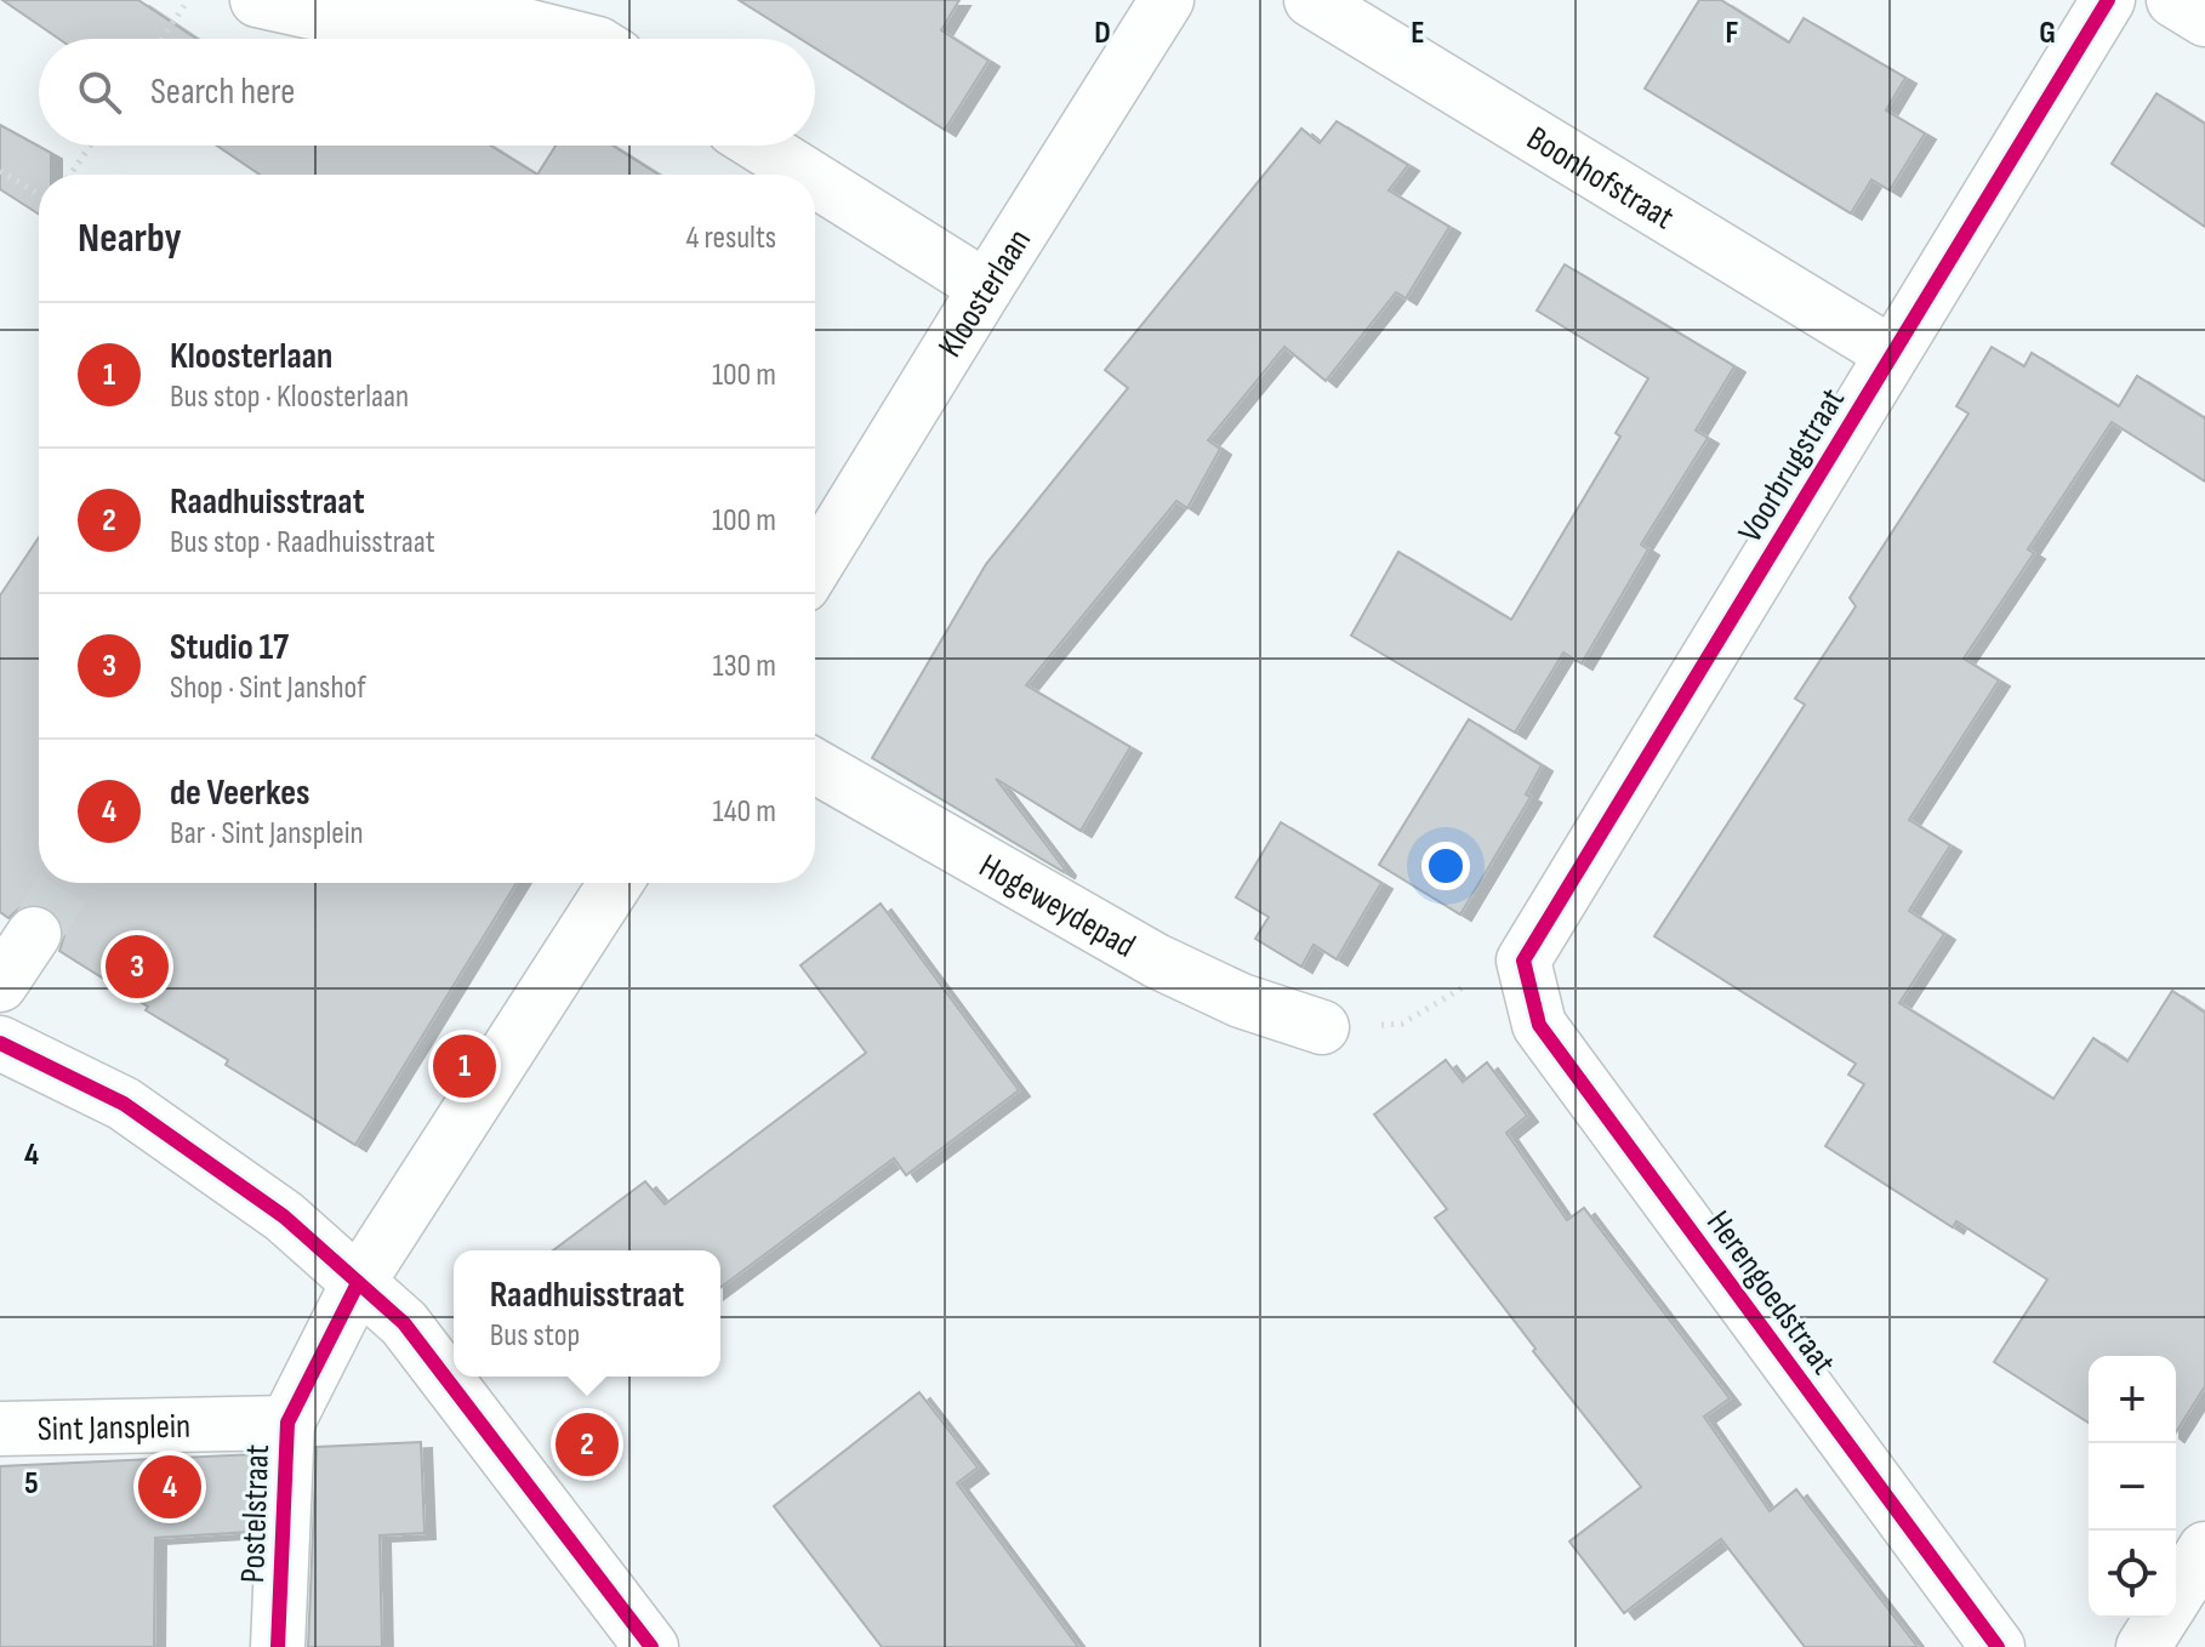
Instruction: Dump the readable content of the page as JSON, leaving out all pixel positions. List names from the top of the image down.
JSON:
{
  "streets": {
    "street": [
      "Boonhofstraat",
      "Kloosterlaan",
      "Voorbrugstraat",
      "Hogeweydepad",
      "Herengoedstraat",
      "Sint Jansplein",
      "Postelstraat"
    ]
  },
  "crossings": [
    ["Boonhofstraat", "Voorbrugstraat"],
    ["Voorbrugstraat", "Herengoedstraat"],
    ["Sint Jansplein", "Postelstraat"]
  ],
  "page": {
    "search": "Search here",
    "heading": ["Nearby", "4 results"],
    "list": [
      {
        "mark": "1",
        "name": "Kloosterlaan",
        "note": "Bus stop · Kloosterlaan",
        "value": "100 m"
      },
      {
        "mark": "2",
        "name": "Raadhuisstraat",
        "note": "Bus stop · Raadhuisstraat",
        "value": "100 m"
      },
      {
        "mark": "3",
        "name": "Studio 17",
        "note": "Shop · Sint Janshof",
        "value": "130 m"
      },
      {
        "mark": "4",
        "name": "de Veerkes",
        "note": "Bar · Sint Jansplein",
        "value": "140 m"
      }
    ],
    "pins": [
      "3",
      "1",
      "2",
      "4"
    ],
    "popup": ["Raadhuisstraat", "Bus stop"],
    "map_buttons": ["+", "−"]
  },
  "grid": {
    "columns": [
      "D",
      "E",
      "F",
      "G"
    ],
    "rows": ["4", "5"]
  }
}
